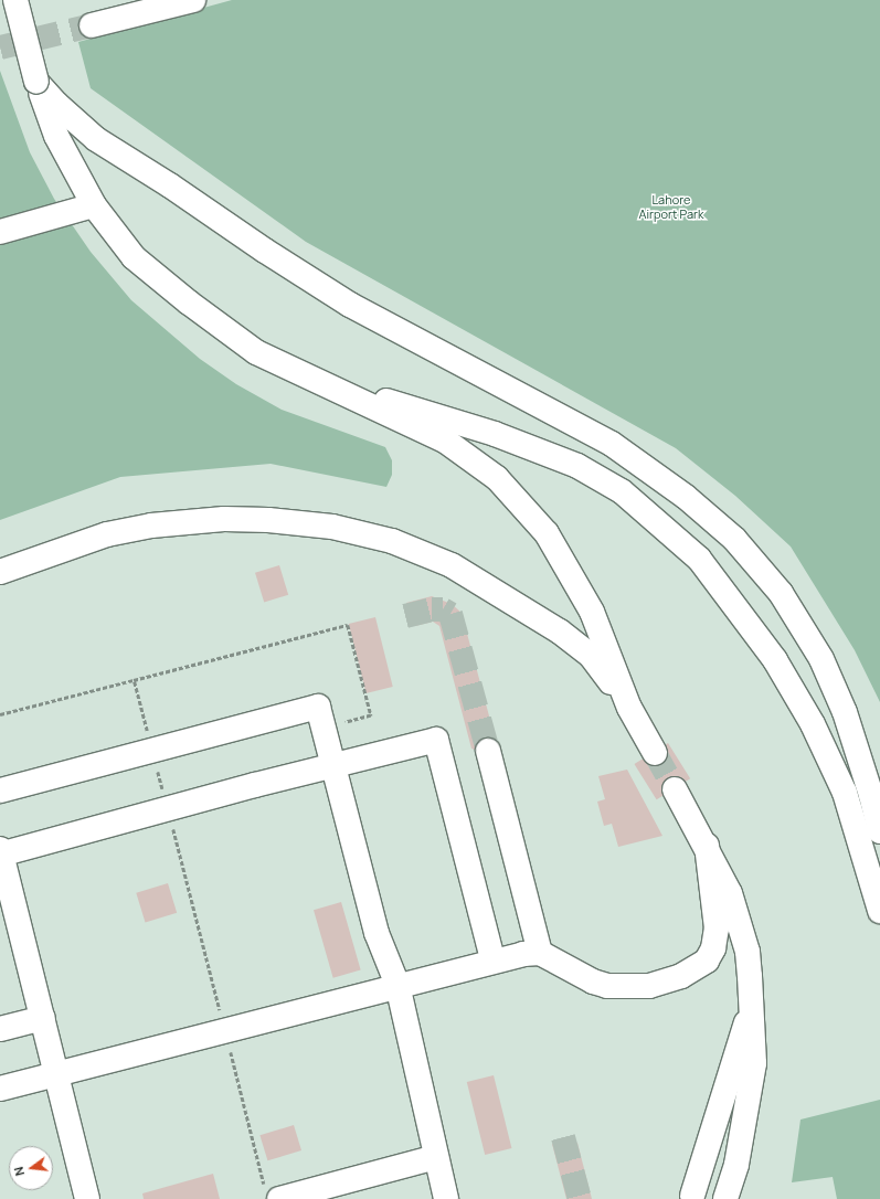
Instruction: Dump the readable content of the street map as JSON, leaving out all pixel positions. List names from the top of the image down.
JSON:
{
  "parks": ["Lahore Airport Park"],
  "north": "left"
}
